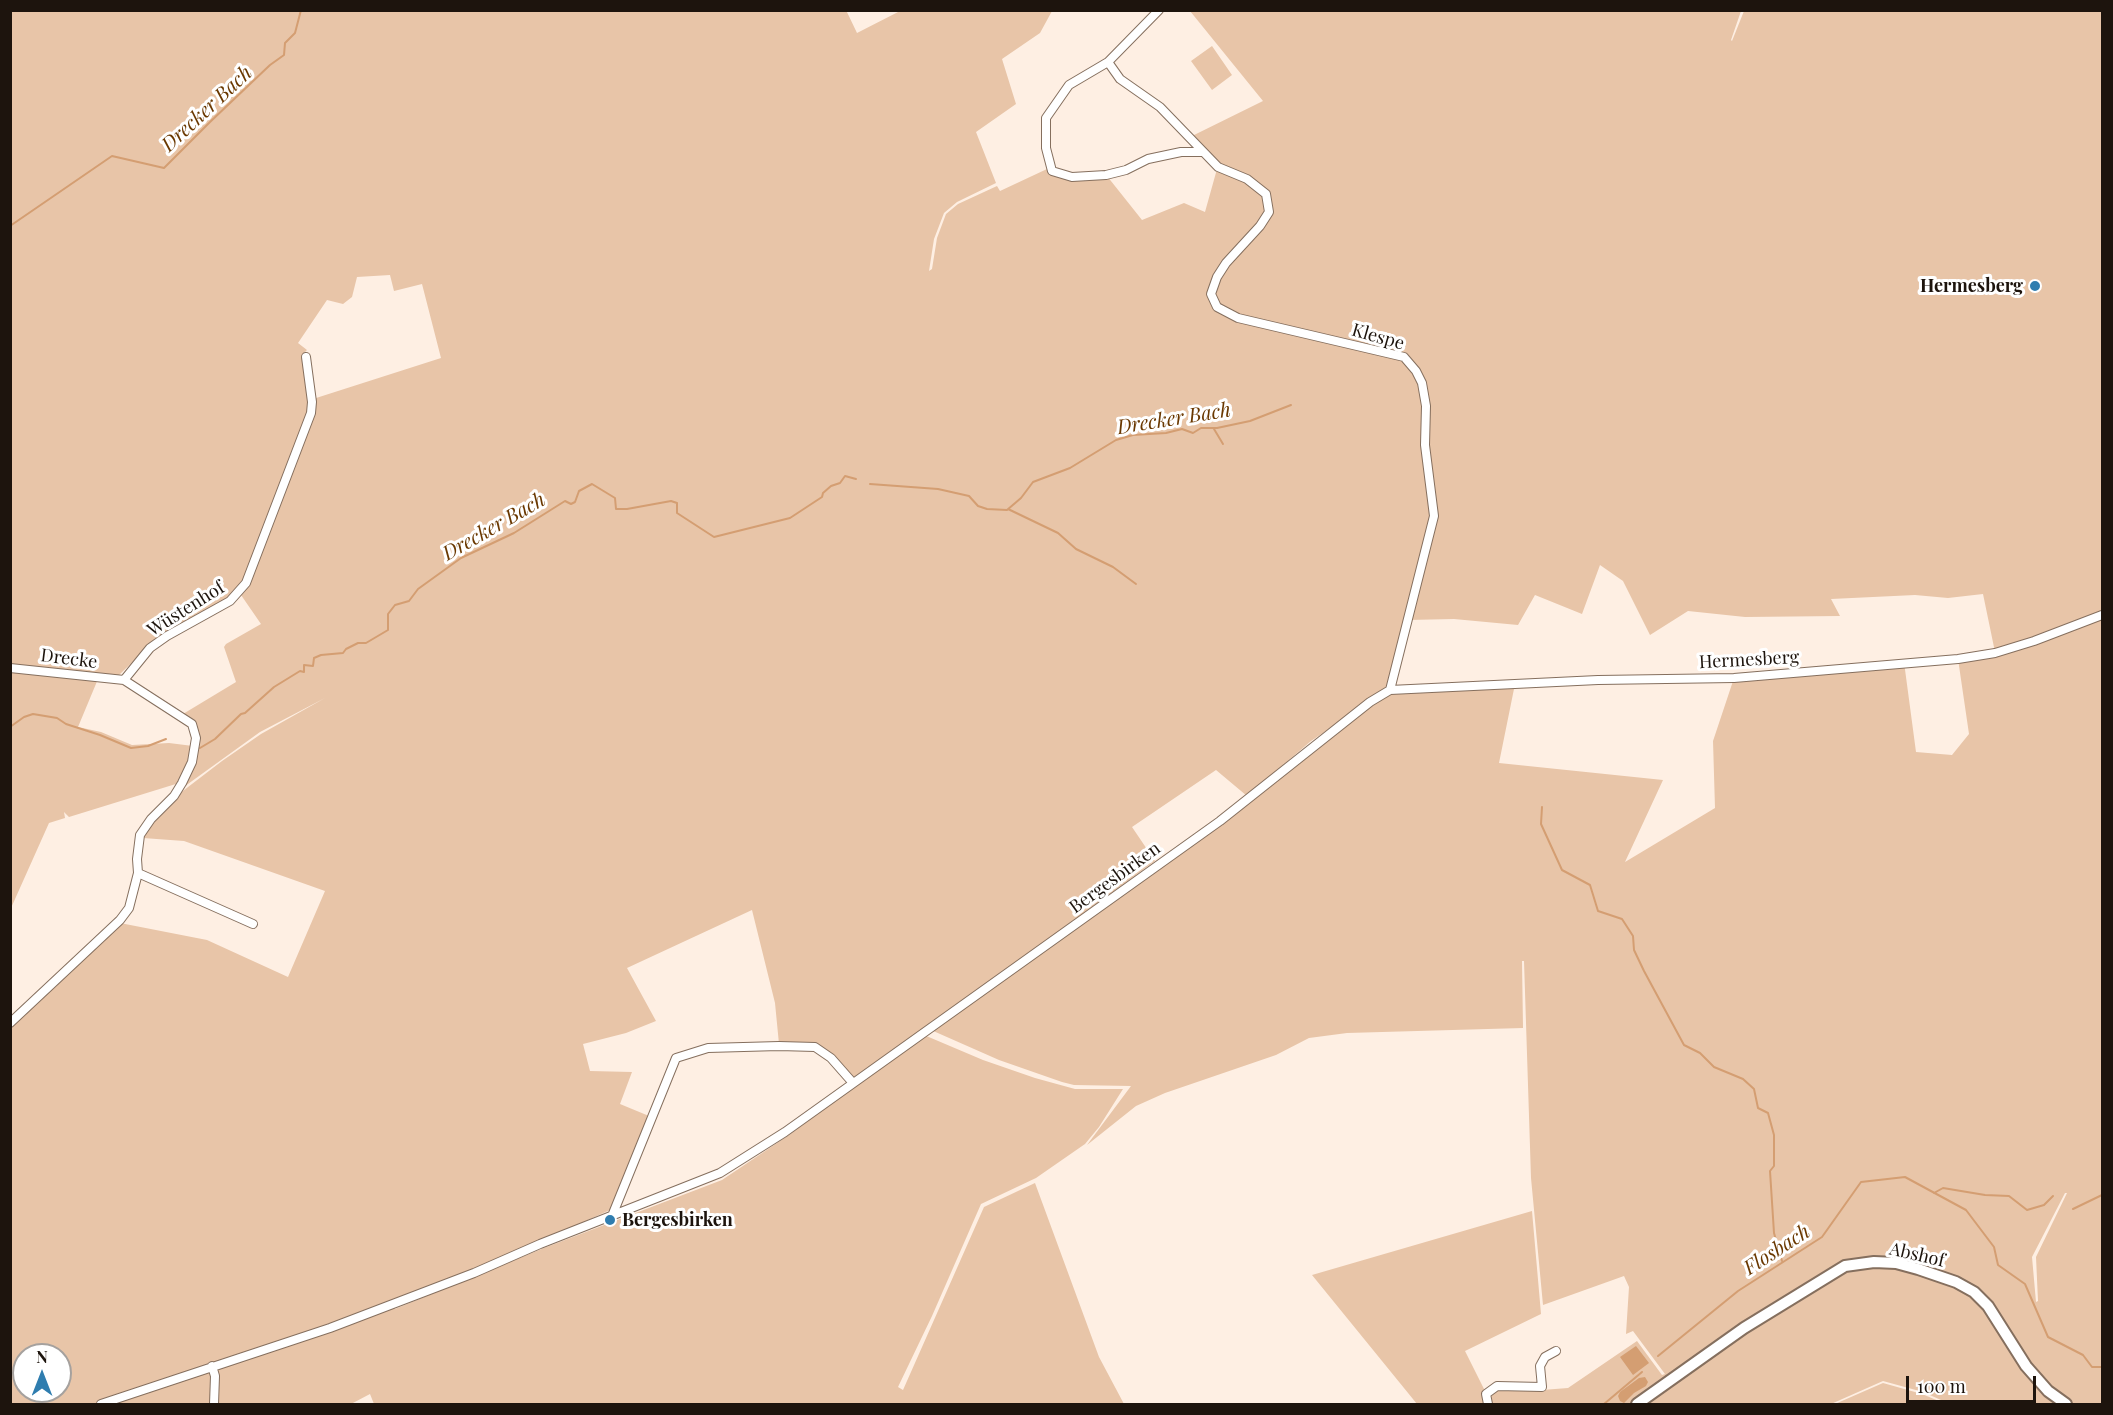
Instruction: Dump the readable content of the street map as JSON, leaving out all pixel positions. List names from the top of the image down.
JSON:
{
  "streets": {
    "street": [
      "Klespe",
      "Wüstenhof",
      "Drecke",
      "Hermesberg",
      "Bergesbirken",
      "Abshof"
    ]
  },
  "crossings": [
    ["Klespe", "Hermesberg"],
    ["Klespe", "Bergesbirken"],
    ["Wüstenhof", "Drecke"],
    ["Hermesberg", "Bergesbirken"]
  ],
  "water": ["Drecker Bach", "Flosbach"],
  "places": ["Hermesberg", "Bergesbirken"],
  "scale_bar": "100 m",
  "north": "top"
}
